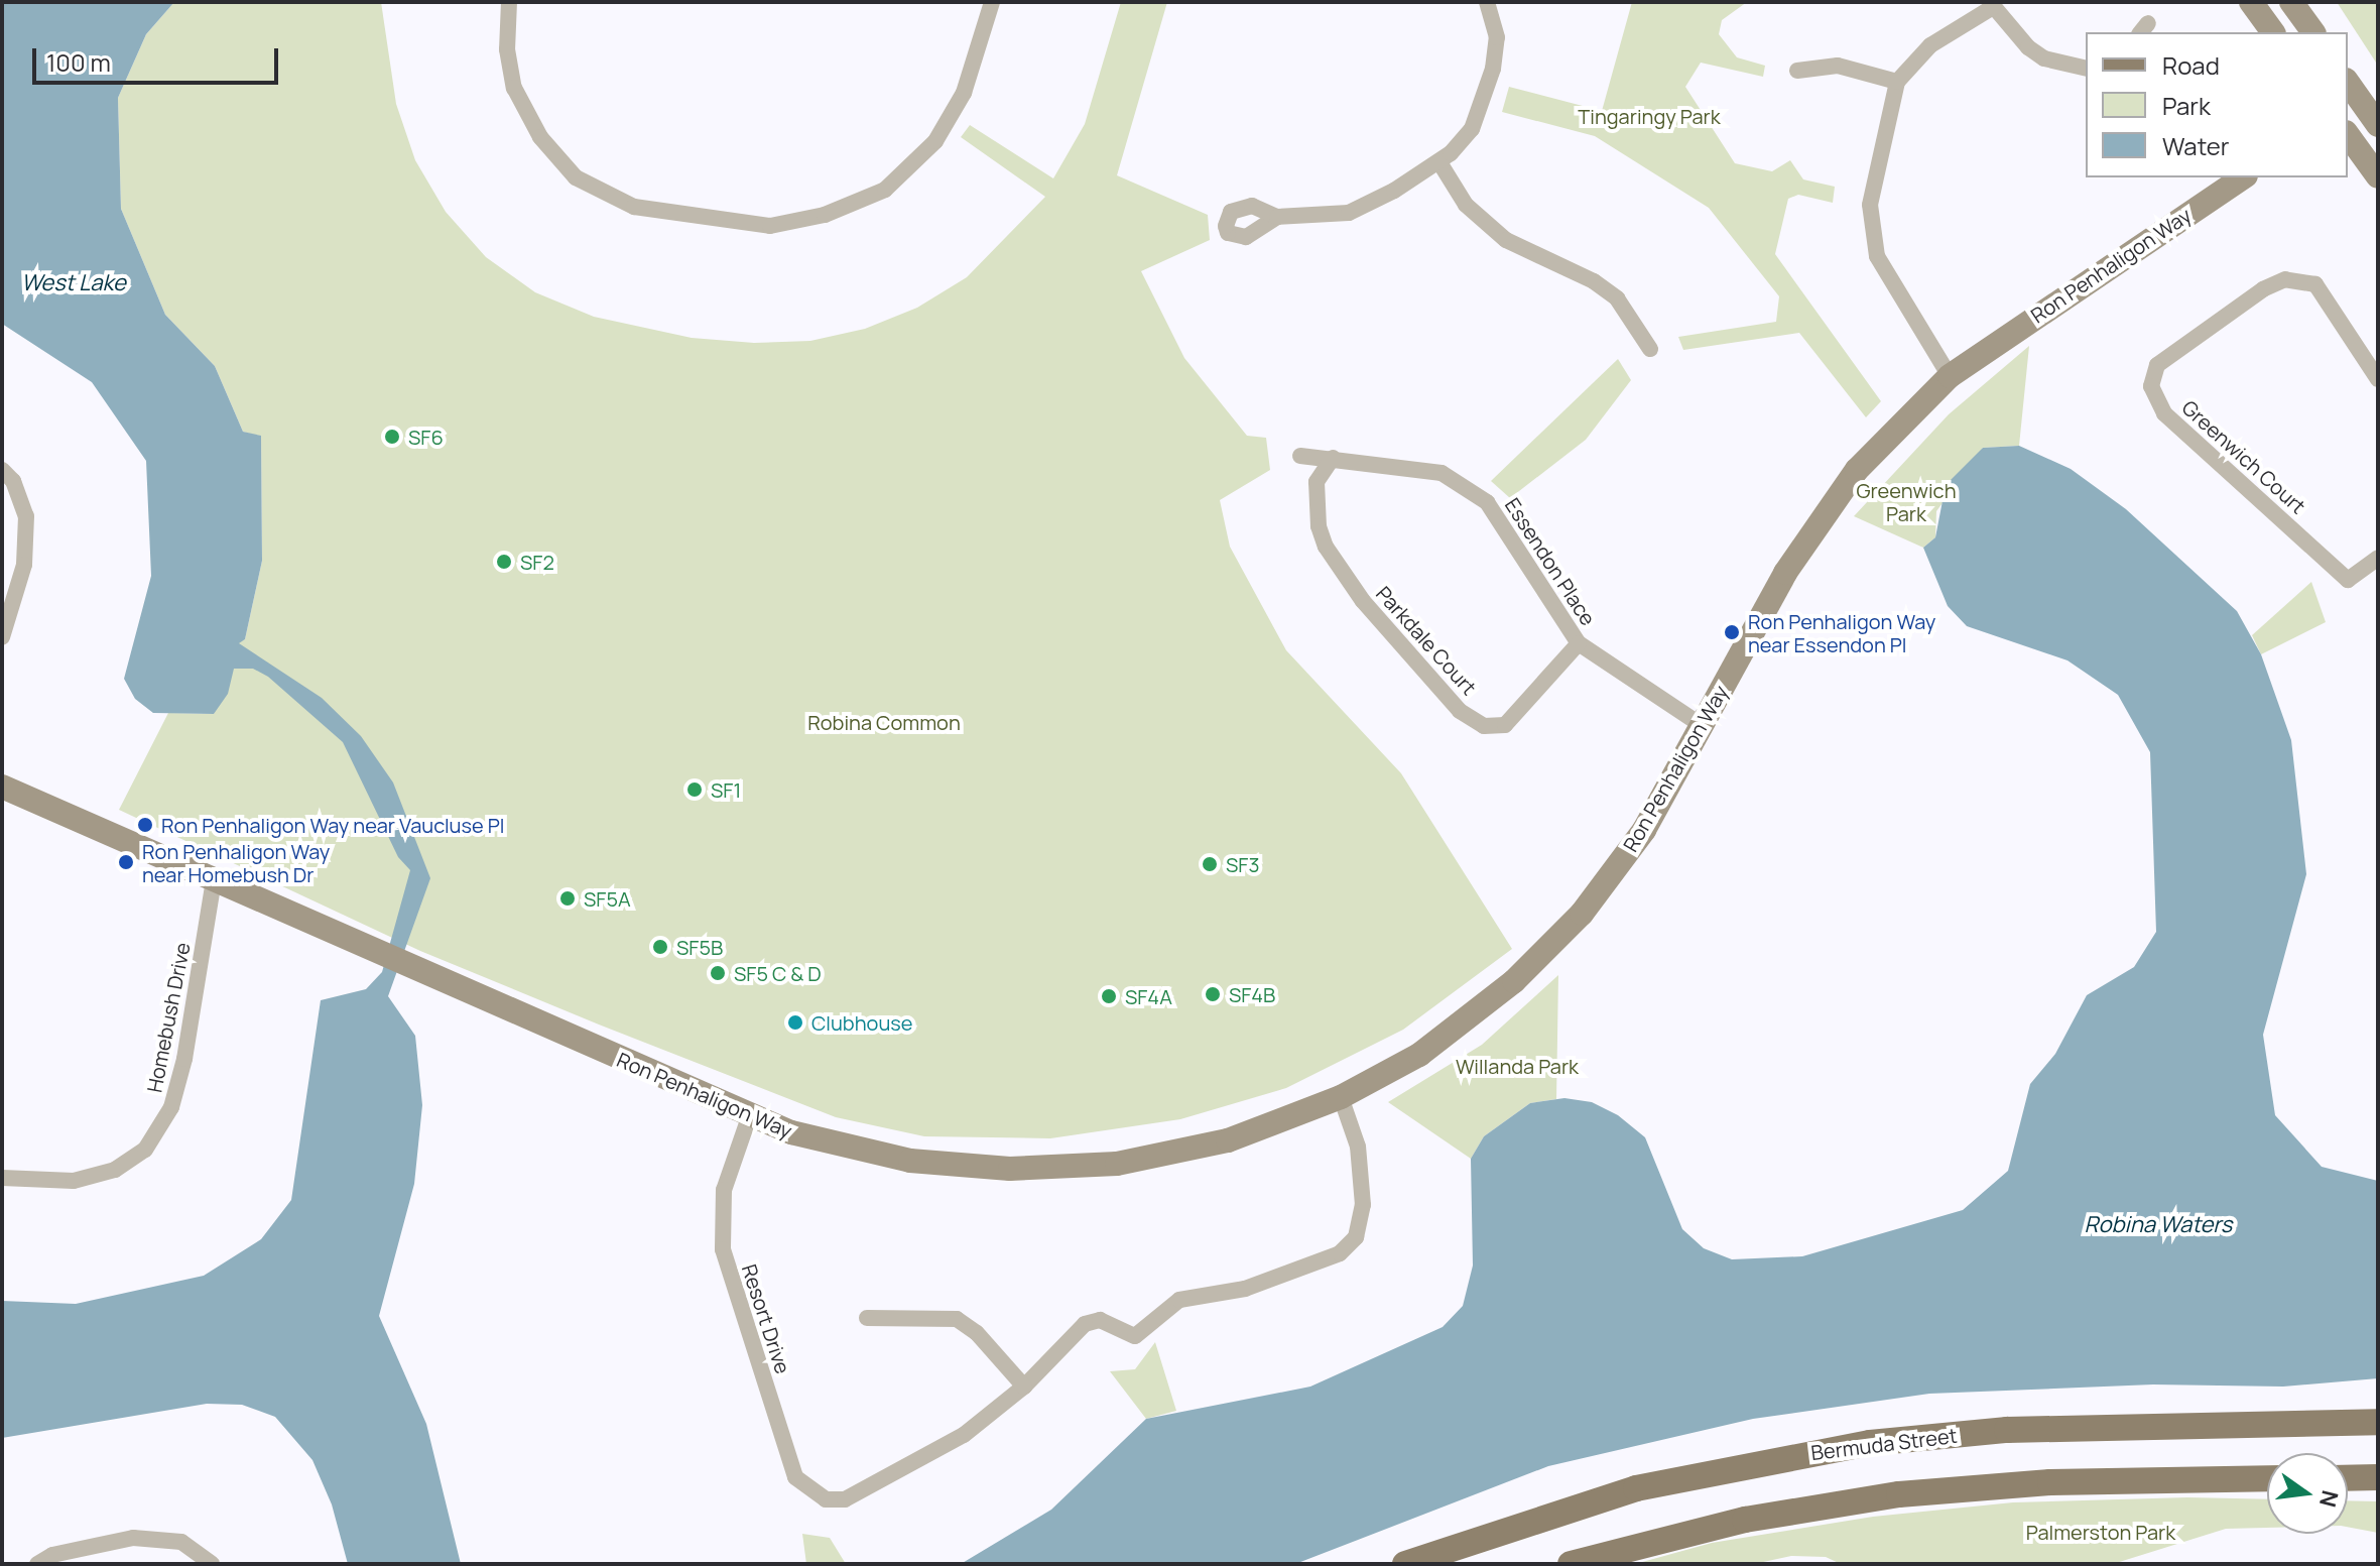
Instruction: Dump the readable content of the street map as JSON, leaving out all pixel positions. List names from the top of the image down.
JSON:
{
  "streets": {
    "main road": ["Bermuda Street"],
    "street": [
      "Ron Penhaligon Way",
      "Greenwich Court",
      "Essendon Place",
      "Parkdale Court",
      "Homebush Drive",
      "Resort Drive"
    ]
  },
  "crossings": [
    ["Ron Penhaligon Way", "Essendon Place"],
    ["Ron Penhaligon Way", "Homebush Drive"],
    ["Ron Penhaligon Way", "Resort Drive"],
    ["Essendon Place", "Parkdale Court"]
  ],
  "water": ["West Lake", "Robina Waters"],
  "parks": [
    "Tingaringy Park",
    "Greenwich Park",
    "Robina Common",
    "Willanda Park",
    "Palmerston Park"
  ],
  "places": [
    "SF6",
    "SF2",
    "Ron Penhaligon Way near Essendon Pl",
    "SF1",
    "Ron Penhaligon Way near Vaucluse Pl",
    "Ron Penhaligon Way near Homebush Dr",
    "SF3",
    "SF5A",
    "SF5B",
    "SF5 C & D",
    "SF4B",
    "SF4A",
    "Clubhouse"
  ],
  "legend": ["Road", "Park", "Water"],
  "scale_bar": "100 m",
  "north": "right"
}
